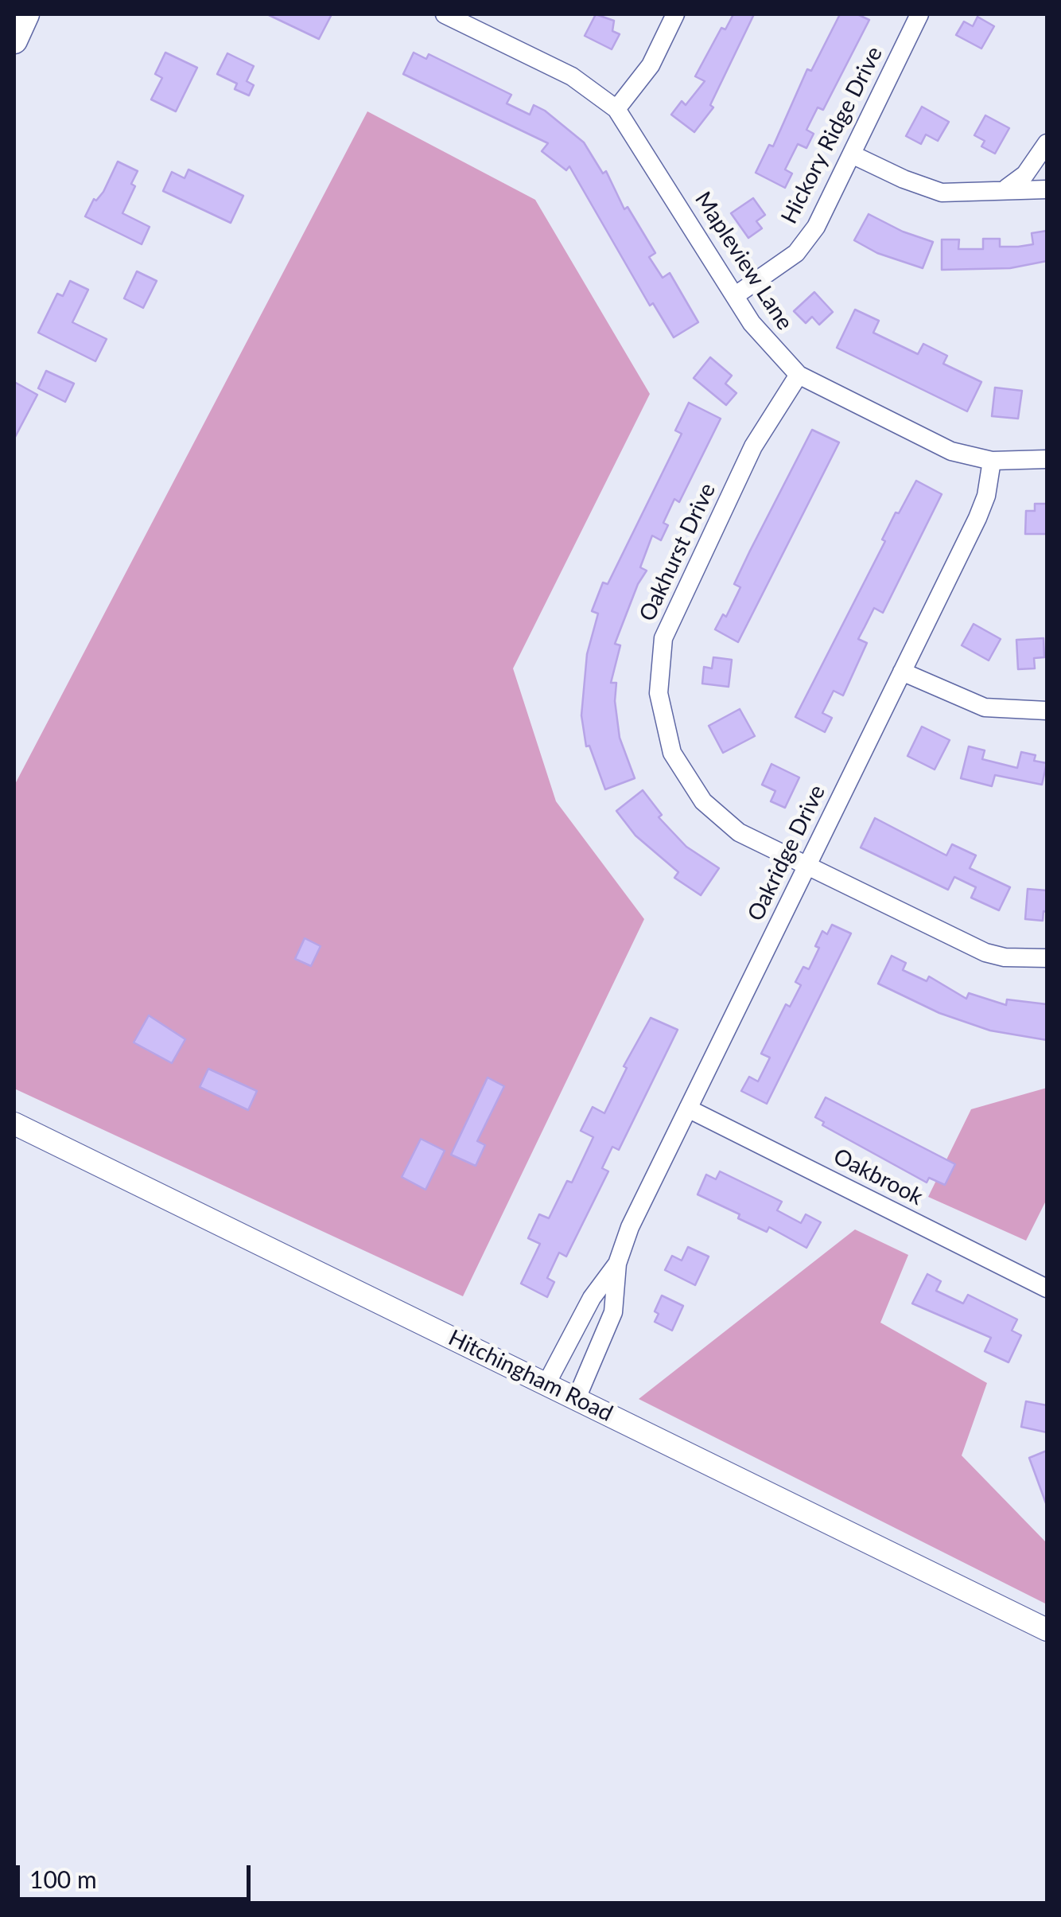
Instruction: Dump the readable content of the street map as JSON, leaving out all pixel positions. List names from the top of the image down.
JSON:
{
  "streets": {
    "street": [
      "Hickory Ridge Drive",
      "Mapleview Lane",
      "Oakhurst Drive",
      "Oakridge Drive",
      "Oakbrook",
      "Hitchingham Road"
    ]
  },
  "crossings": [
    ["Hickory Ridge Drive", "Mapleview Lane"],
    ["Mapleview Lane", "Oakhurst Drive"],
    ["Mapleview Lane", "Oakridge Drive"],
    ["Oakhurst Drive", "Oakridge Drive"],
    ["Oakridge Drive", "Oakbrook"],
    ["Oakridge Drive", "Hitchingham Road"]
  ],
  "scale_bar": "100 m"
}
